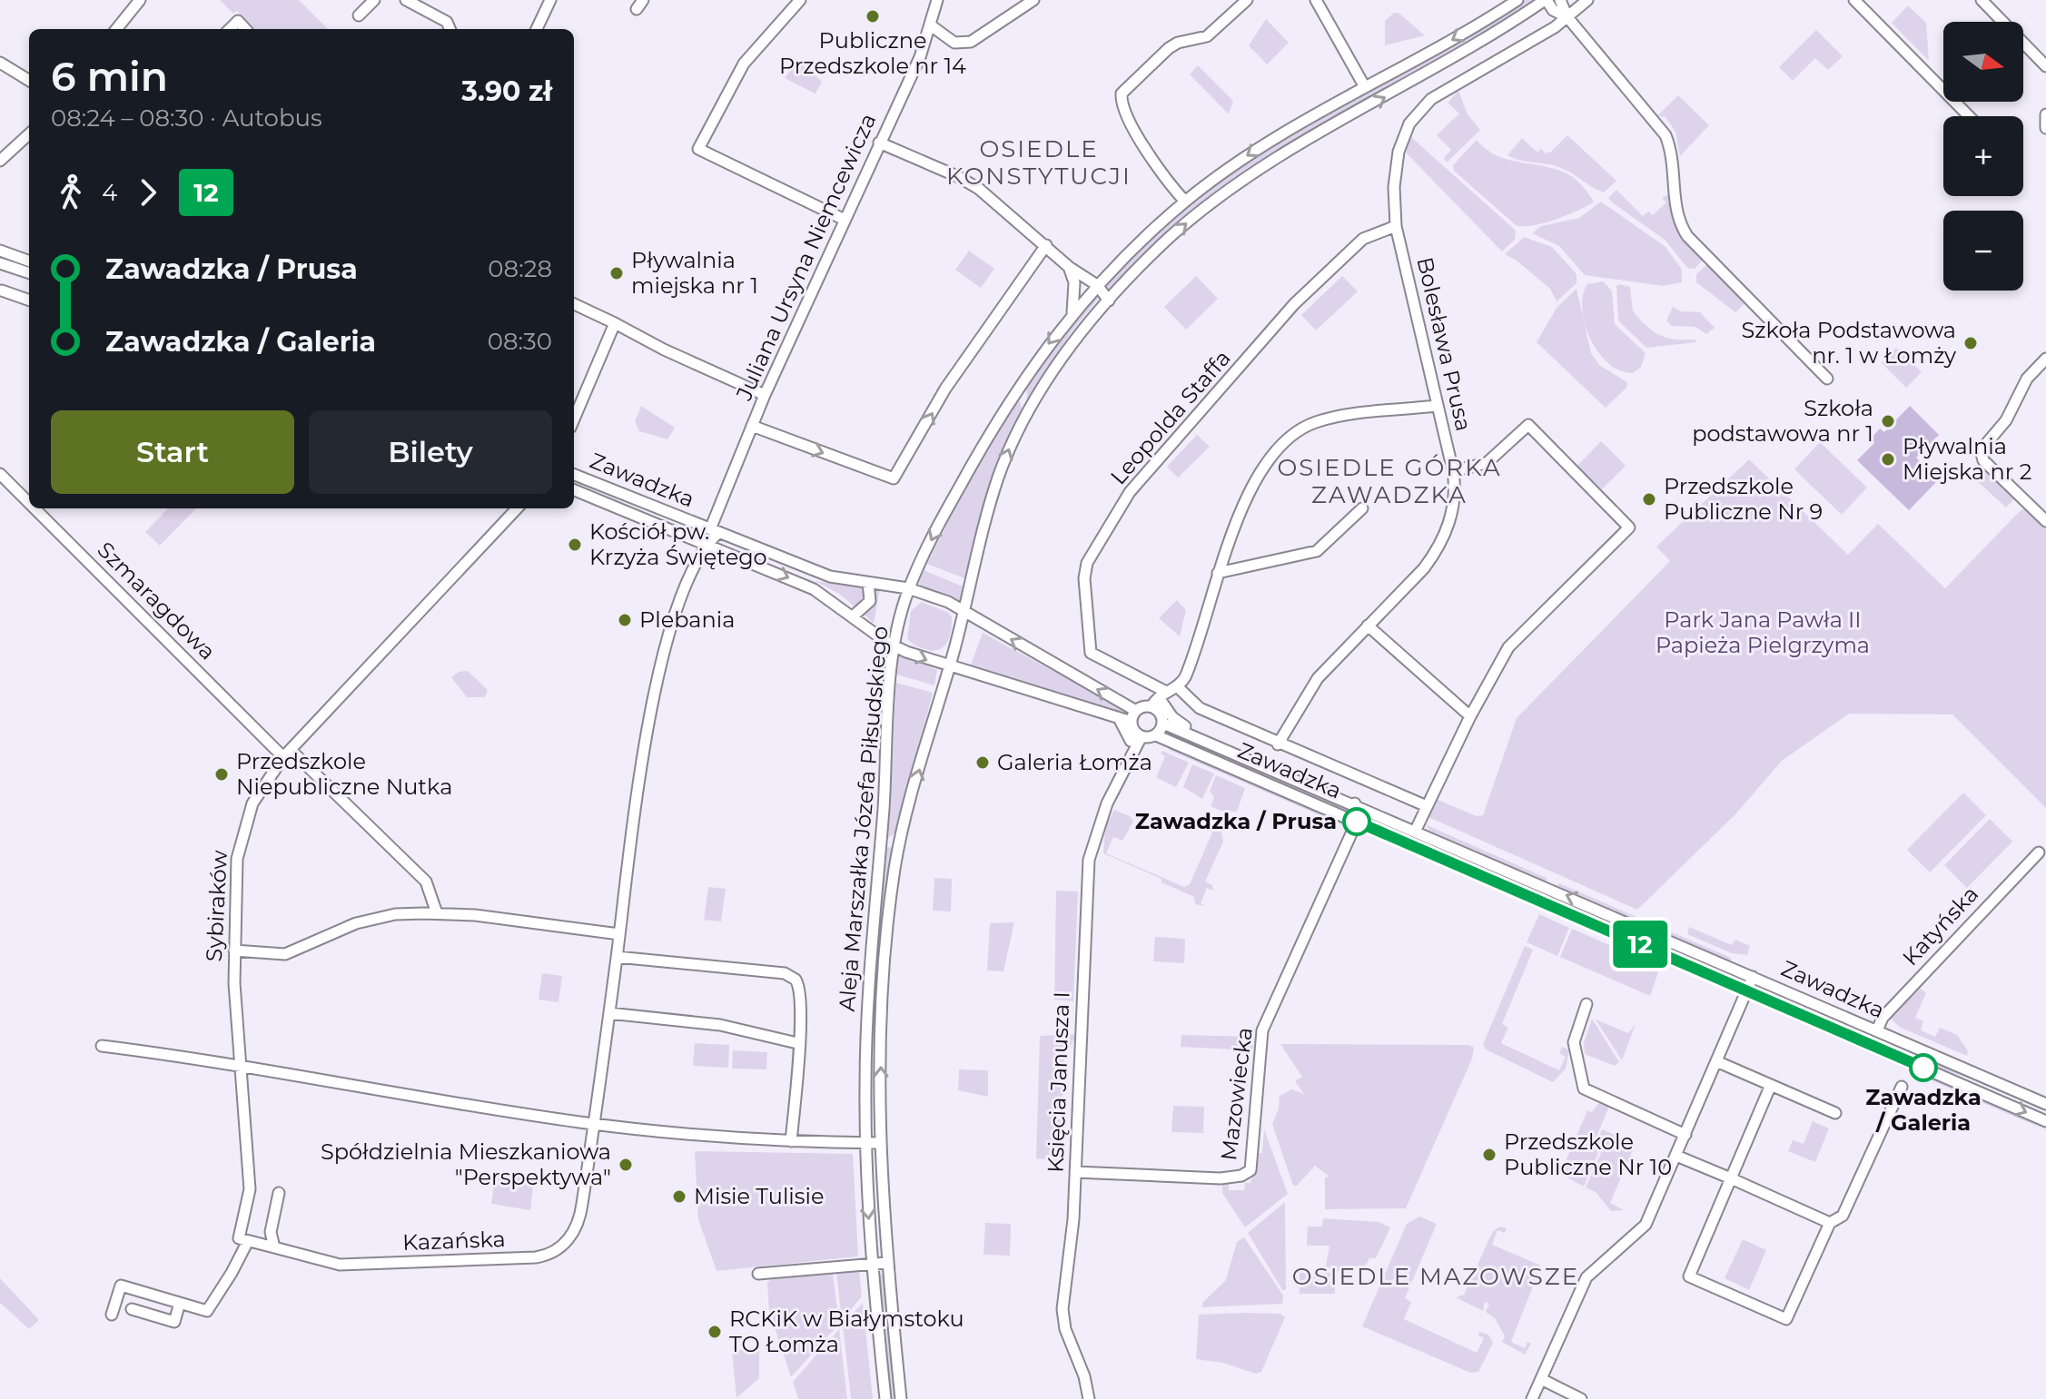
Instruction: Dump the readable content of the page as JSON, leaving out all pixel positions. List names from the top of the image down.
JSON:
{
  "streets": {
    "street": [
      "Juliana Ursyna Niemcewicza",
      "Bolesława Prusa",
      "Leopolda Staffa",
      "Zawadzka",
      "Szmaragdowa",
      "Aleja Marszałka Józefa Piłsudskiego",
      "Sybiraków",
      "Katyńska",
      "Księcia Janusza I",
      "Mazowiecka",
      "Kazańska"
    ]
  },
  "crossings": [
    ["Juliana Ursyna Niemcewicza", "Zawadzka"],
    ["Bolesława Prusa", "Leopolda Staffa"],
    ["Zawadzka", "Aleja Marszałka Józefa Piłsudskiego"],
    ["Zawadzka", "Katyńska"],
    ["Zawadzka", "Księcia Janusza I"],
    ["Zawadzka", "Mazowiecka"],
    ["Zawadzka", "Kazańska"],
    ["Szmaragdowa", "Sybiraków"],
    ["Sybiraków", "Kazańska"],
    ["Księcia Janusza I", "Mazowiecka"]
  ],
  "districts": ["OSIEDLE KONSTYTUCJI", "OSIEDLE GÓRKA ZAWADZKA", "OSIEDLE MAZOWSZE"],
  "parks": ["Park Jana Pawła II Papieża Pielgrzyma"],
  "places": [
    "Publiczne Przedszkole nr 14",
    "Pływalnia miejska nr 1",
    "Szkoła Podstawowa nr. 1 w Łomży",
    "Szkoła podstawowa nr 1",
    "Pływalnia Miejska nr 2",
    "Przedszkole Publiczne Nr 9",
    "Kościół pw. Krzyża Świętego",
    "Plebania",
    "Galeria Łomża",
    "Przedszkole Niepubliczne Nutka",
    "Zawadzka / Prusa",
    "Zawadzka / Galeria",
    "Przedszkole Publiczne Nr 10",
    "Spółdzielnia Mieszkaniowa \"Perspektywa\"",
    "Misie Tulisie",
    "RCKiK w Białymstoku TO Łomża"
  ],
  "lines": ["bus line 12"],
  "north": "right",
  "page": {
    "on_map": "12",
    "map_buttons": ["+", "−"],
    "heading": ["6 min", "08:24 – 08:30 · Autobus", "3.90 zł"],
    "legs": ["4", "12"],
    "list": [
      {
        "name": "Zawadzka / Prusa",
        "value": "08:28"
      },
      {
        "name": "Zawadzka / Galeria",
        "value": "08:30"
      }
    ],
    "buttons": ["Start", "Bilety"]
  }
}
